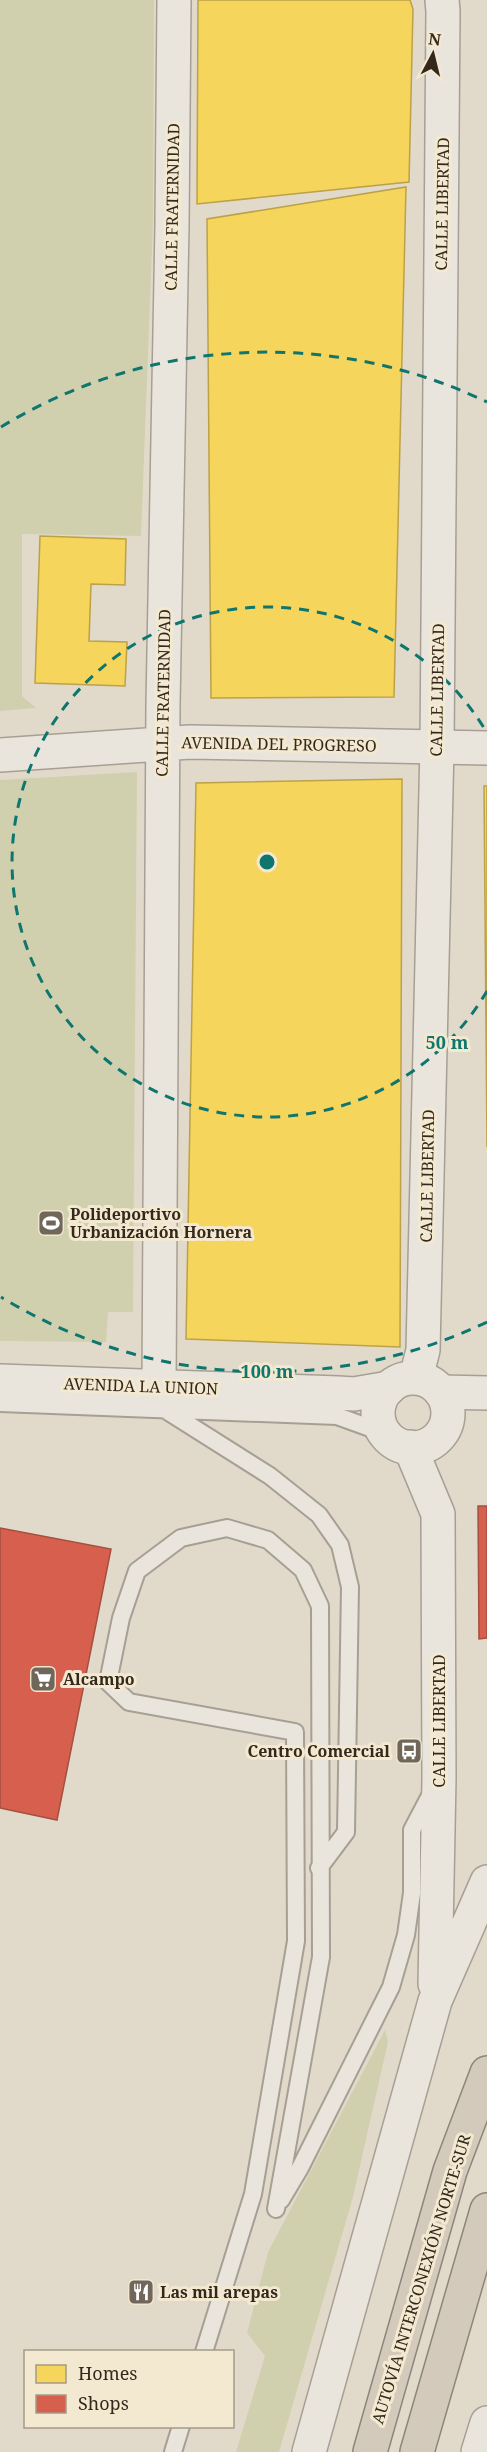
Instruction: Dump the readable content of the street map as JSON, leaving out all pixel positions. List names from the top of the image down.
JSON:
{
  "streets": {
    "highway": ["AUTOVÍA INTERCONEXIÓN NORTE-SUR"],
    "street": [
      "CALLE LIBERTAD",
      "CALLE FRATERNIDAD",
      "AVENIDA DEL PROGRESO",
      "AVENIDA LA UNION"
    ]
  },
  "crossings": [
    ["CALLE LIBERTAD", "AVENIDA DEL PROGRESO"],
    ["CALLE LIBERTAD", "AVENIDA LA UNION"],
    ["CALLE FRATERNIDAD", "AVENIDA DEL PROGRESO"],
    ["CALLE FRATERNIDAD", "AVENIDA LA UNION"]
  ],
  "places": {
    "sports": ["Polideportivo Urbanización Hornera"],
    "supermarket": ["Alcampo"],
    "bus stop": ["Centro Comercial"],
    "restaurant": ["Las mil arepas"]
  },
  "legend": ["Homes", "Shops"],
  "north": "top",
  "rings": ["50 m", "100 m"]
}
